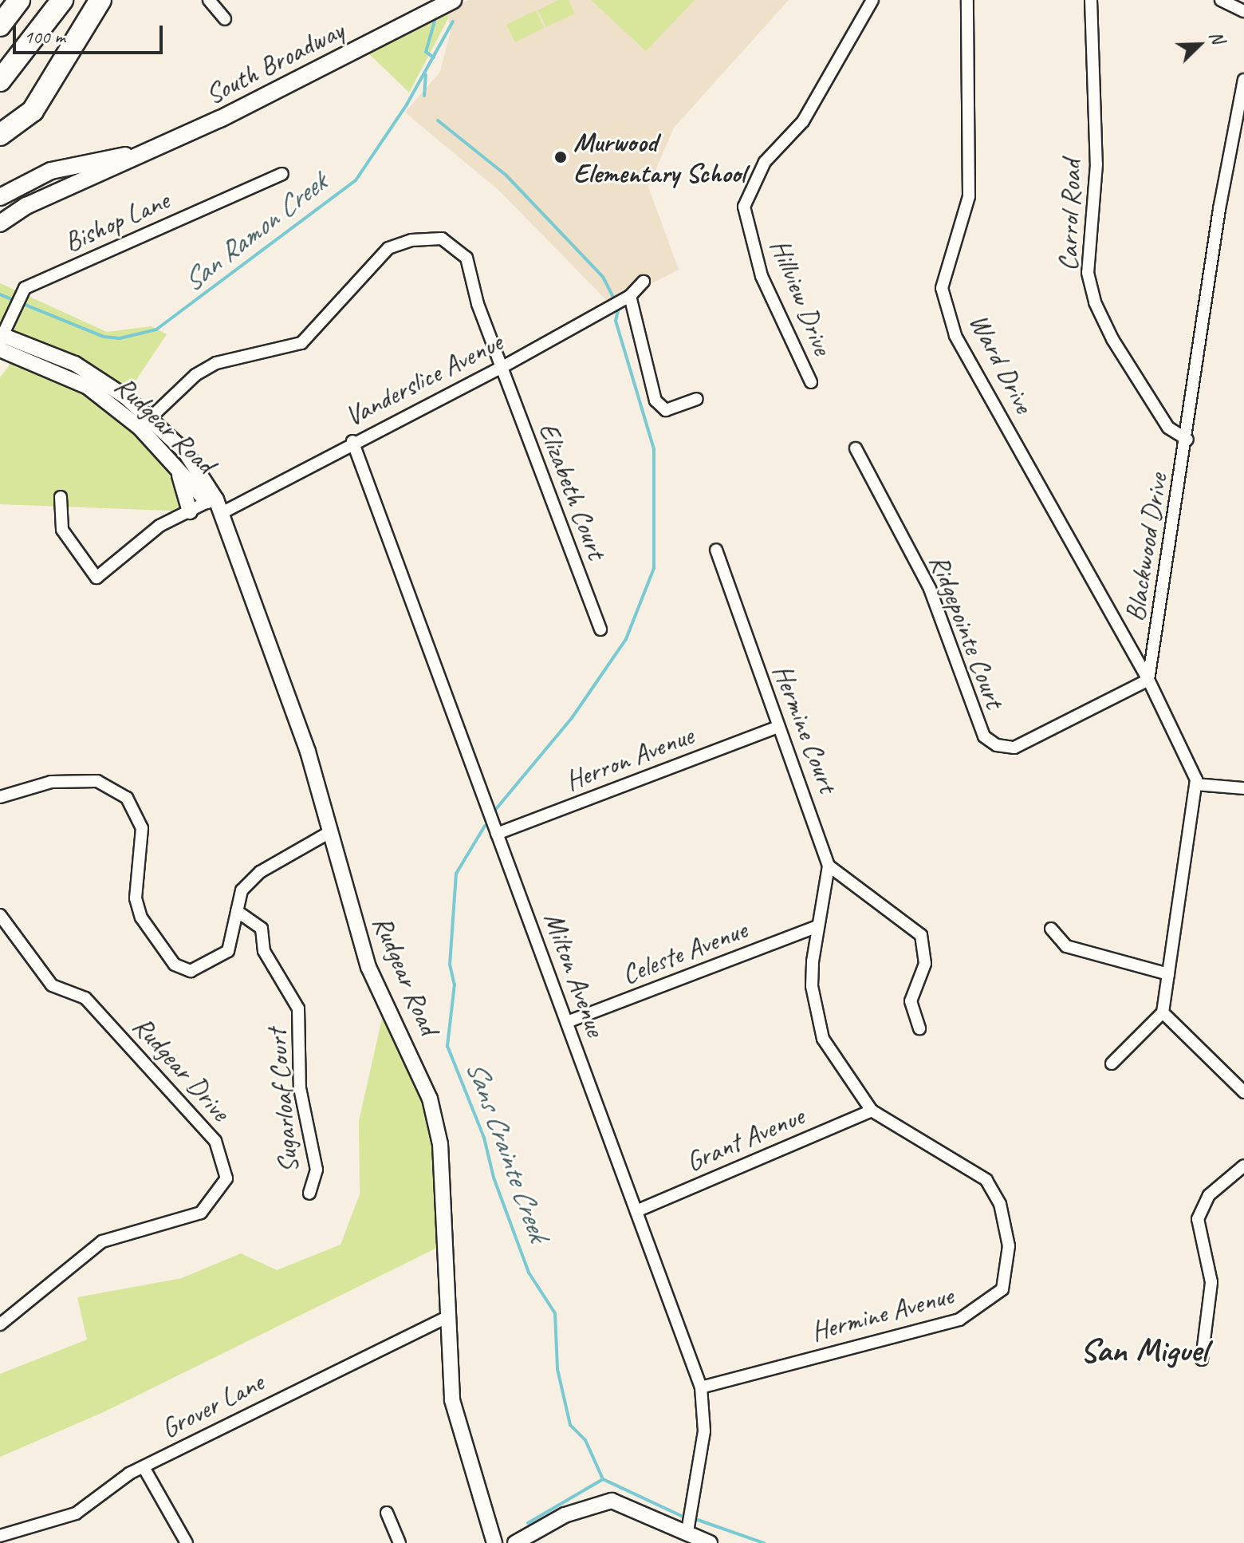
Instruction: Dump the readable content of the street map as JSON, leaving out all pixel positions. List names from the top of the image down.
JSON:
{
  "streets": {
    "main road": ["South Broadway"],
    "street": [
      "Carrol Road",
      "Bishop Lane",
      "Hillview Drive",
      "Ward Drive",
      "Vanderslice Avenue",
      "Rudgear Road",
      "Elizabeth Court",
      "Blackwood Drive",
      "Ridgepointe Court",
      "Hermine Court",
      "Herron Avenue",
      "Celeste Avenue",
      "Milton Avenue",
      "Rudgear Drive",
      "Sugarloaf Court",
      "Grant Avenue",
      "Hermine Avenue",
      "Grover Lane"
    ]
  },
  "crossings": [
    ["Carrol Road", "Blackwood Drive"],
    ["Bishop Lane", "Rudgear Road"],
    ["Ward Drive", "Blackwood Drive"],
    ["Ward Drive", "Ridgepointe Court"],
    ["Vanderslice Avenue", "Rudgear Road"],
    ["Vanderslice Avenue", "Elizabeth Court"],
    ["Vanderslice Avenue", "Milton Avenue"],
    ["Rudgear Road", "Elizabeth Court"],
    ["Rudgear Road", "Grover Lane"],
    ["Blackwood Drive", "Ridgepointe Court"],
    ["Hermine Court", "Herron Avenue"],
    ["Herron Avenue", "Milton Avenue"],
    ["Celeste Avenue", "Milton Avenue"],
    ["Celeste Avenue", "Hermine Avenue"],
    ["Milton Avenue", "Grant Avenue"],
    ["Milton Avenue", "Hermine Avenue"],
    ["Grant Avenue", "Hermine Avenue"]
  ],
  "districts": ["San Miguel"],
  "water": ["San Ramon Creek", "Sans Crainte Creek"],
  "places": ["Murwood Elementary School"],
  "scale_bar": "100 m",
  "north": "top right"
}
